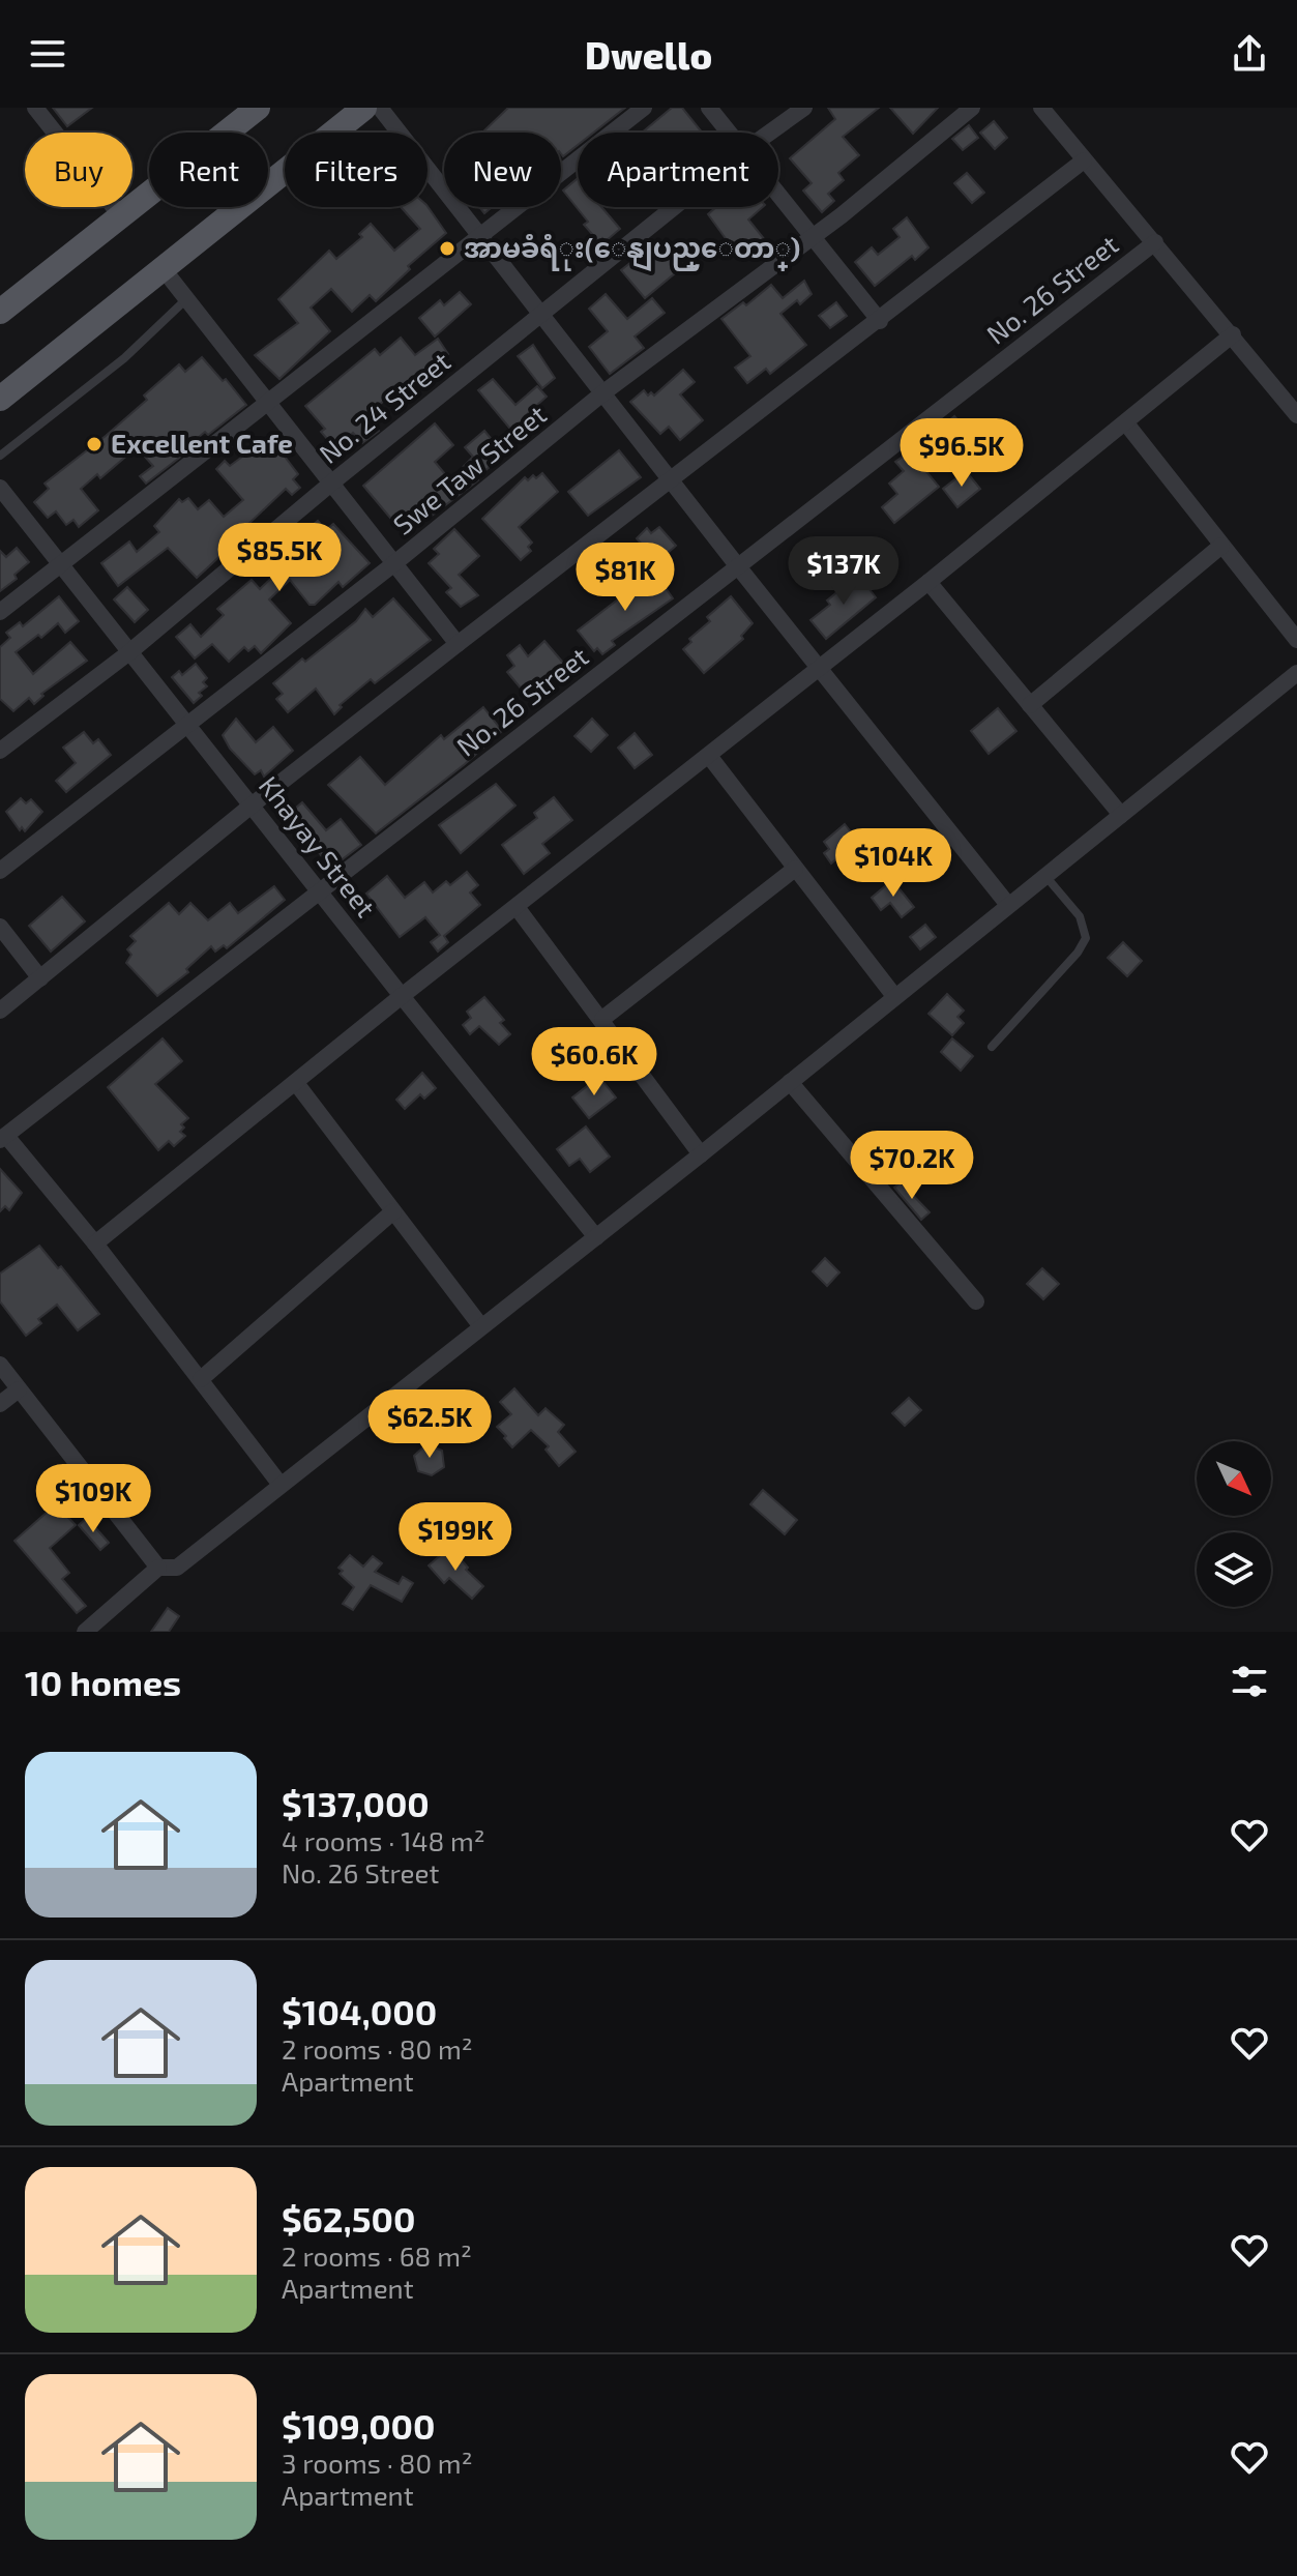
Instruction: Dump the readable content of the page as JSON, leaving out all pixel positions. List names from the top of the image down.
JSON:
{
  "streets": {
    "street": [
      "No. 26 Street",
      "No. 24 Street",
      "Swe Taw Street",
      "Khayay Street"
    ]
  },
  "crossings": [
    ["No. 26 Street", "Khayay Street"],
    ["No. 24 Street", "Khayay Street"],
    ["Swe Taw Street", "Khayay Street"]
  ],
  "places": ["အာမခံရံုး(ေနျပည္ေတာ္)", "Excellent Cafe"],
  "north": "bottom right",
  "page": {
    "header": "Dwello",
    "chip": [
      "Buy",
      "Rent",
      "Filters",
      "New",
      "Apartment"
    ],
    "price": [
      "$96.5K",
      "$85.5K",
      "$137K",
      "$81K",
      "$104K",
      "$60.6K",
      "$70.2K",
      "$62.5K",
      "$109K",
      "$199K"
    ],
    "heading": "10 homes",
    "list": [
      {
        "name": "$137,000",
        "note": "4 rooms · 148 m² · No. 26 Street"
      },
      {
        "name": "$104,000",
        "note": "2 rooms · 80 m² · Apartment"
      },
      {
        "name": "$62,500",
        "note": "2 rooms · 68 m² · Apartment"
      },
      {
        "name": "$109,000",
        "note": "3 rooms · 80 m² · Apartment"
      }
    ]
  }
}
